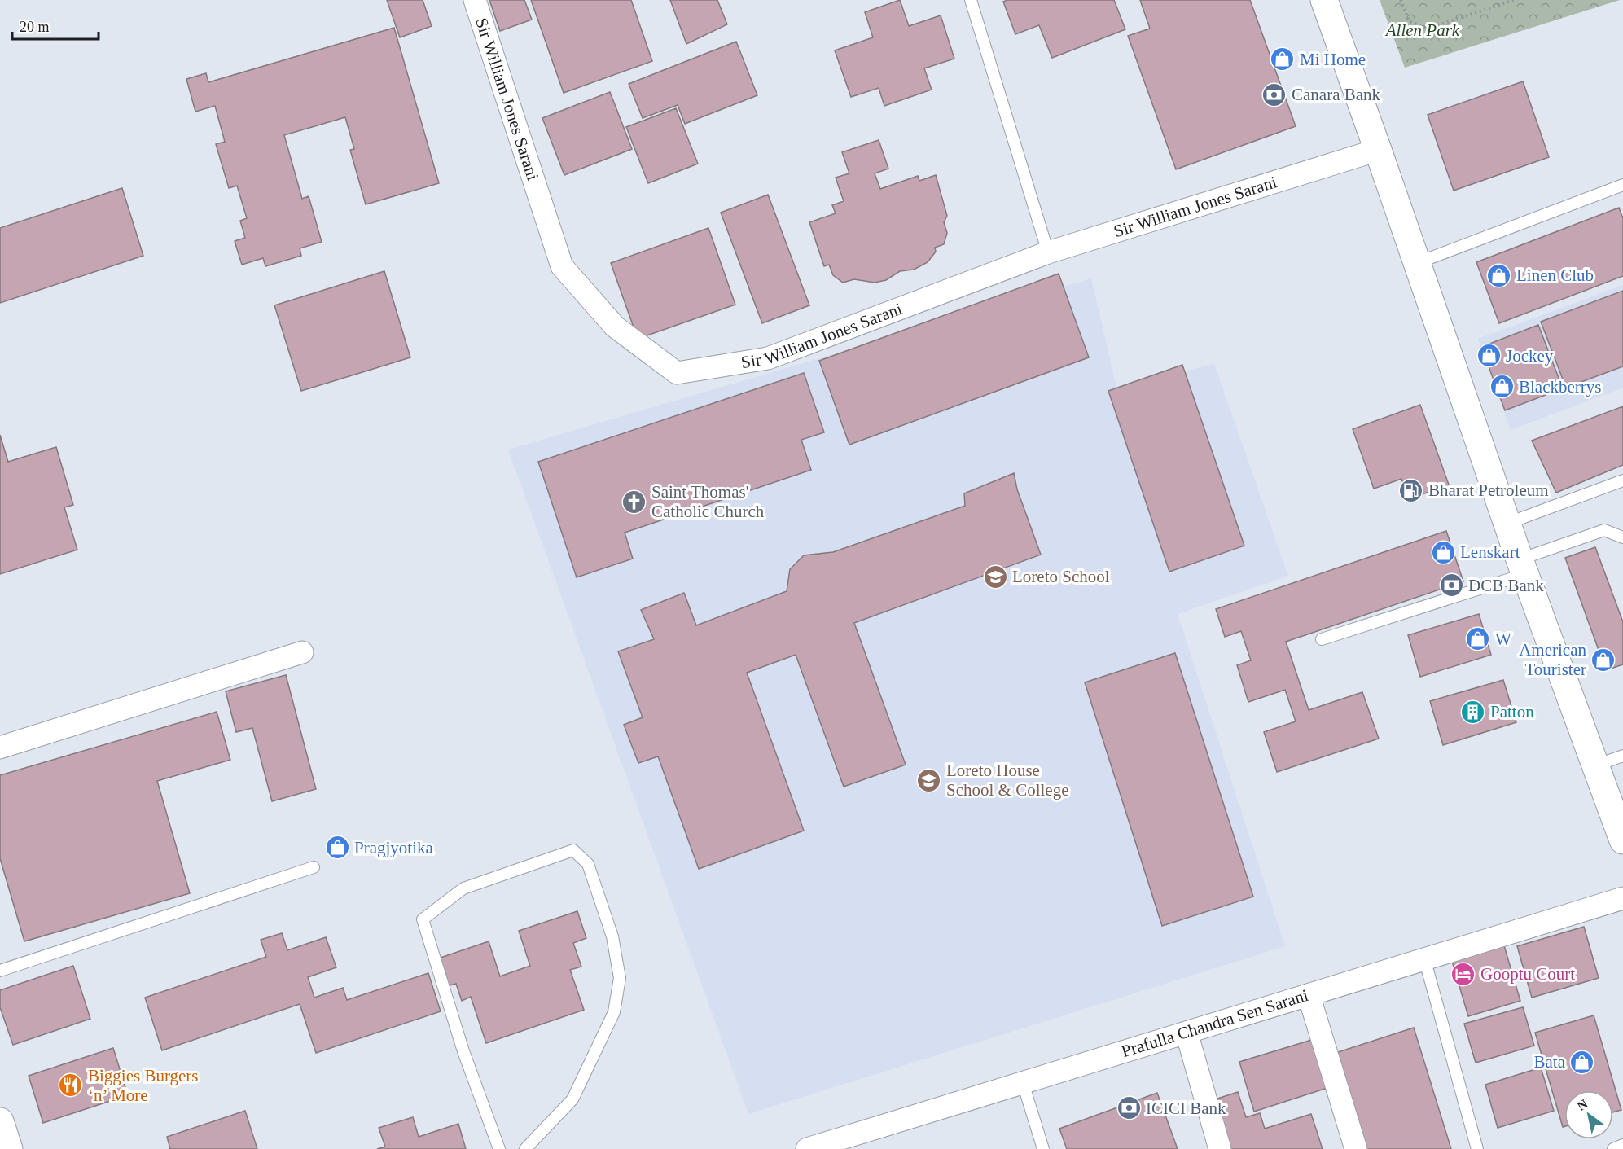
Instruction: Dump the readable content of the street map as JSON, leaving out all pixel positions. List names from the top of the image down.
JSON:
{
  "streets": {
    "street": ["Sir William Jones Sarani", "Prafulla Chandra Sen Sarani"]
  },
  "parks": ["Allen Park"],
  "places": {
    "shop": [
      "Mi Home",
      "Linen Club",
      "Jockey",
      "Blackberrys",
      "Lenskart",
      "W",
      "American Tourister",
      "Pragjyotika",
      "Bata"
    ],
    "bank": ["Canara Bank", "DCB Bank", "ICICI Bank"],
    "fuel station": ["Bharat Petroleum"],
    "church": ["Saint Thomas' Catholic Church"],
    "school or university": ["Loreto School", "Loreto House School & College"],
    "building": ["Patton"],
    "hotel": ["Gooptu Court"],
    "restaurant": ["Biggies Burgers ‘n’ More"]
  },
  "scale_bar": "20 m",
  "north": "top left"
}
